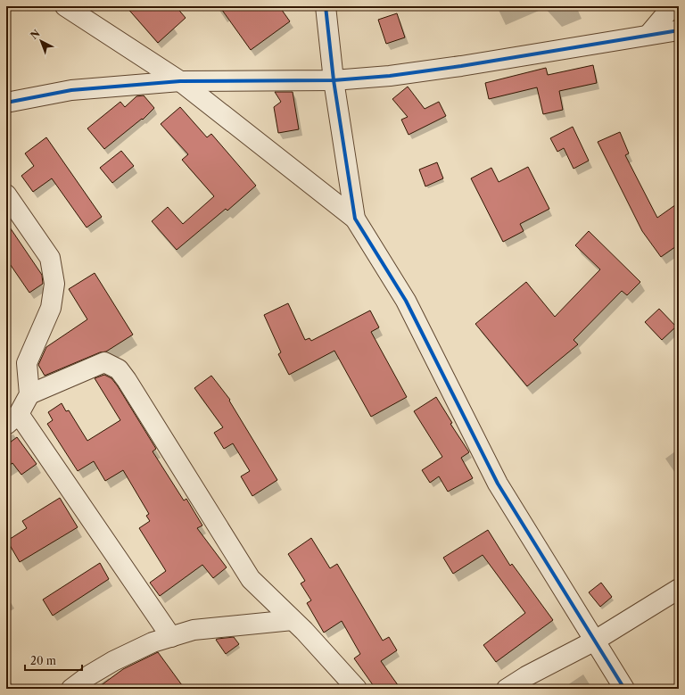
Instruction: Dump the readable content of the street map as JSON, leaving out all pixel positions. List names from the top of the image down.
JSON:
{
  "scale_bar": "20 m",
  "north": "top left"
}
